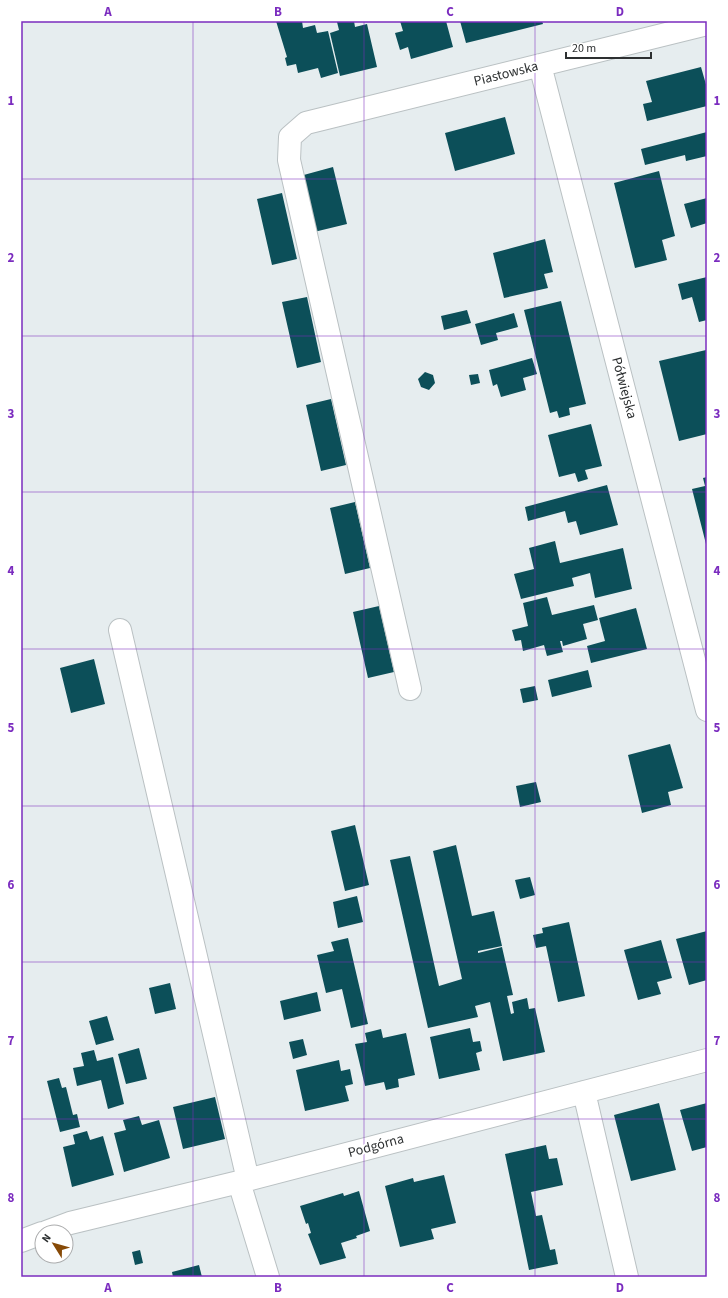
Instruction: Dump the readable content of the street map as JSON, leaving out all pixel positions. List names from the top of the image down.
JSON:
{
  "streets": {
    "street": ["Piastowska", "Półwiejska", "Podgórna"]
  },
  "crossings": [
    ["Piastowska", "Półwiejska"]
  ],
  "scale_bar": "20 m",
  "north": "top left",
  "grid": {
    "columns": [
      "A",
      "B",
      "C",
      "D"
    ],
    "rows": [
      "1",
      "2",
      "3",
      "4",
      "5",
      "6",
      "7",
      "8"
    ]
  }
}
